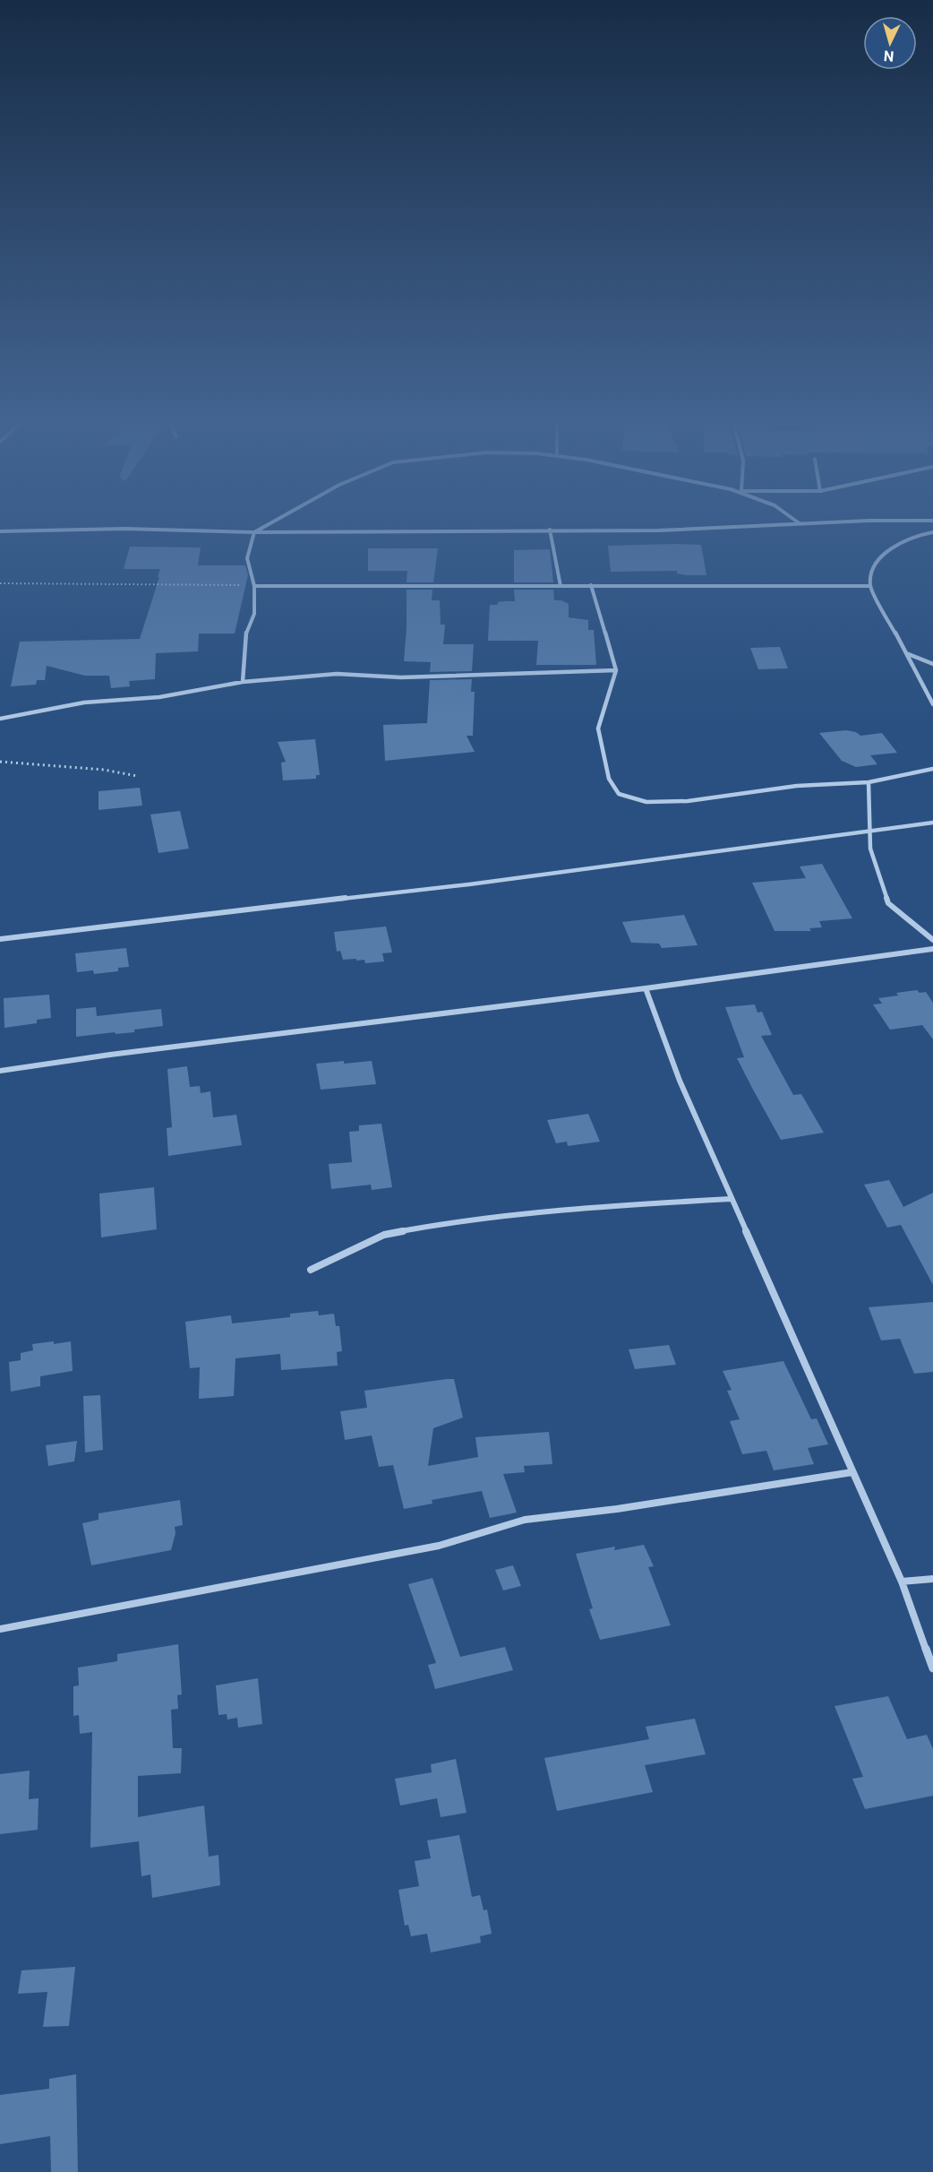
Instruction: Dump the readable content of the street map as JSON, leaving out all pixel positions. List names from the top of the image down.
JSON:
{
  "north": "bottom"
}
